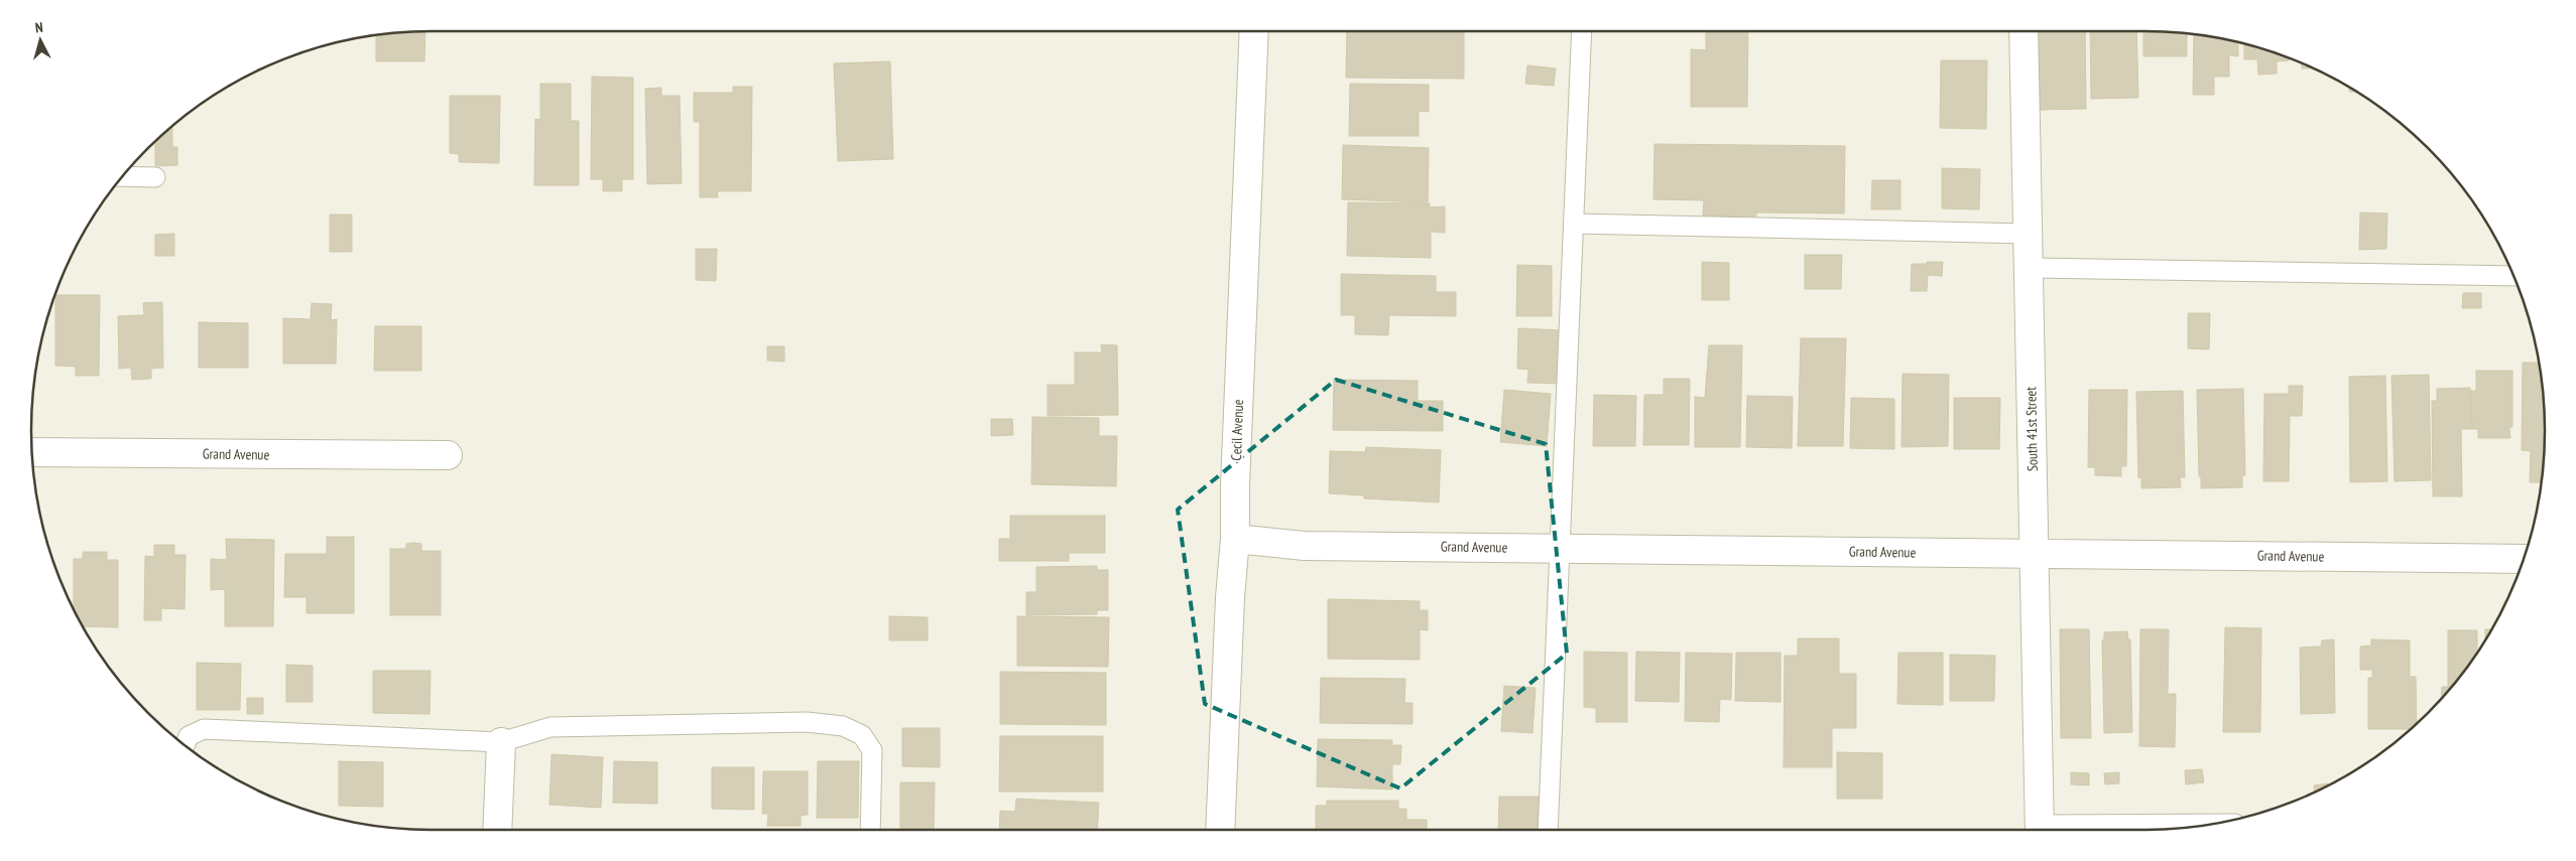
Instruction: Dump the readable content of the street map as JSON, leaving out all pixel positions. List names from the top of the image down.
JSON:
{
  "streets": {
    "street": ["South 41st Street", "Cecil Avenue", "Grand Avenue"]
  },
  "crossings": [
    ["South 41st Street", "Grand Avenue"],
    ["Cecil Avenue", "Grand Avenue"]
  ],
  "north": "top"
}
